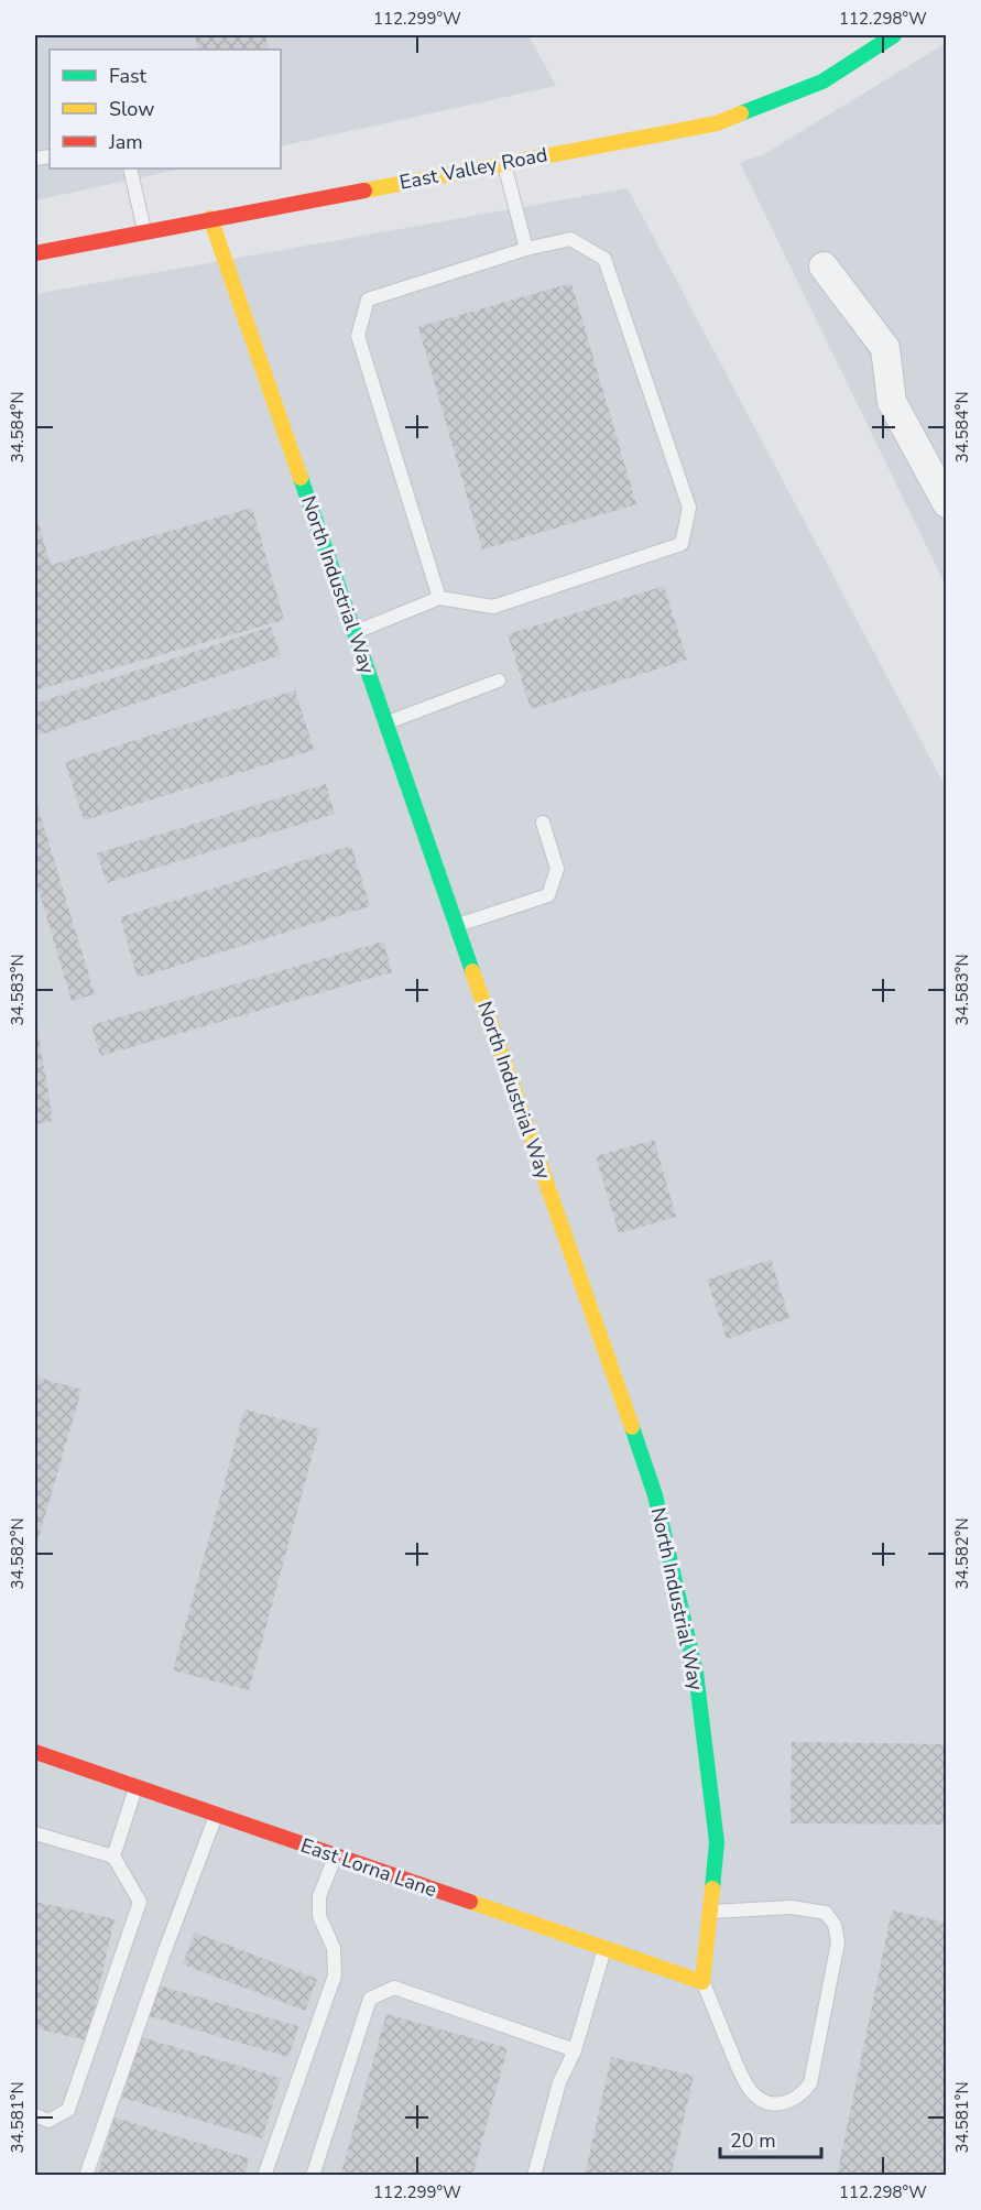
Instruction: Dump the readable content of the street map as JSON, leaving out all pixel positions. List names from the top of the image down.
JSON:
{
  "streets": {
    "street": ["East Valley Road", "North Industrial Way", "East Lorna Lane"]
  },
  "crossings": [
    ["East Valley Road", "North Industrial Way"],
    ["North Industrial Way", "East Lorna Lane"]
  ],
  "legend": ["Fast", "Slow", "Jam"],
  "scale_bar": "20 m",
  "coordinates": [
    "112.299°W",
    "112.298°W",
    "34.584°N",
    "34.583°N",
    "34.582°N",
    "34.581°N"
  ]
}
